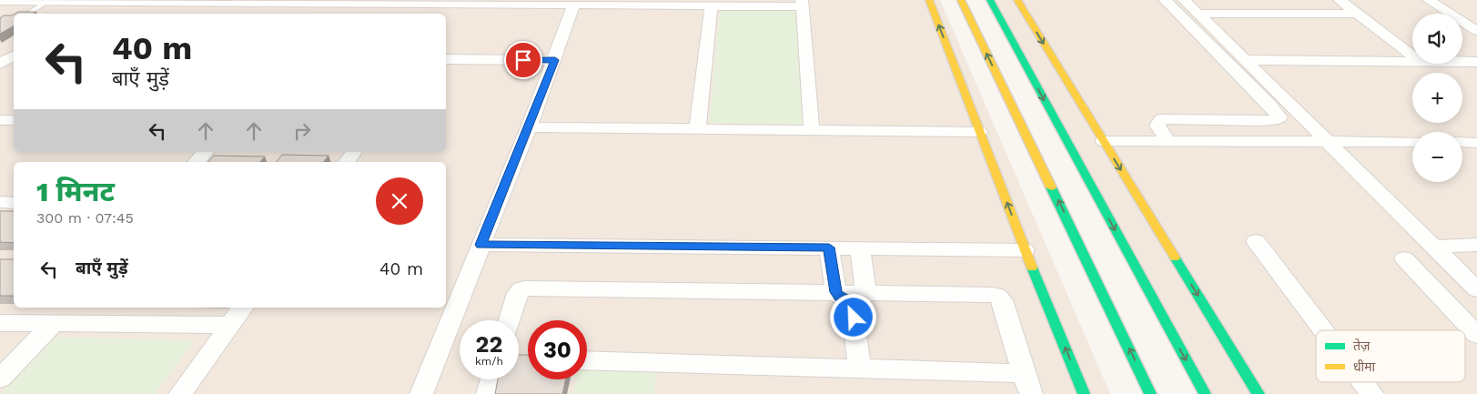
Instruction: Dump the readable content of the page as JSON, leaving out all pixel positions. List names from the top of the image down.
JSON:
{
  "legend": ["तेज़", "धीमा"],
  "page": {
    "map_buttons": ["+", "−"],
    "turn": ["40 m", "बाएँ मुड़ें"],
    "heading": ["1 मिनट", "300 m · 07:45"],
    "list": [
      {
        "name": "बाएँ मुड़ें",
        "value": "40 m"
      }
    ],
    "speed": "22 km/h",
    "limit": "30"
  }
}
